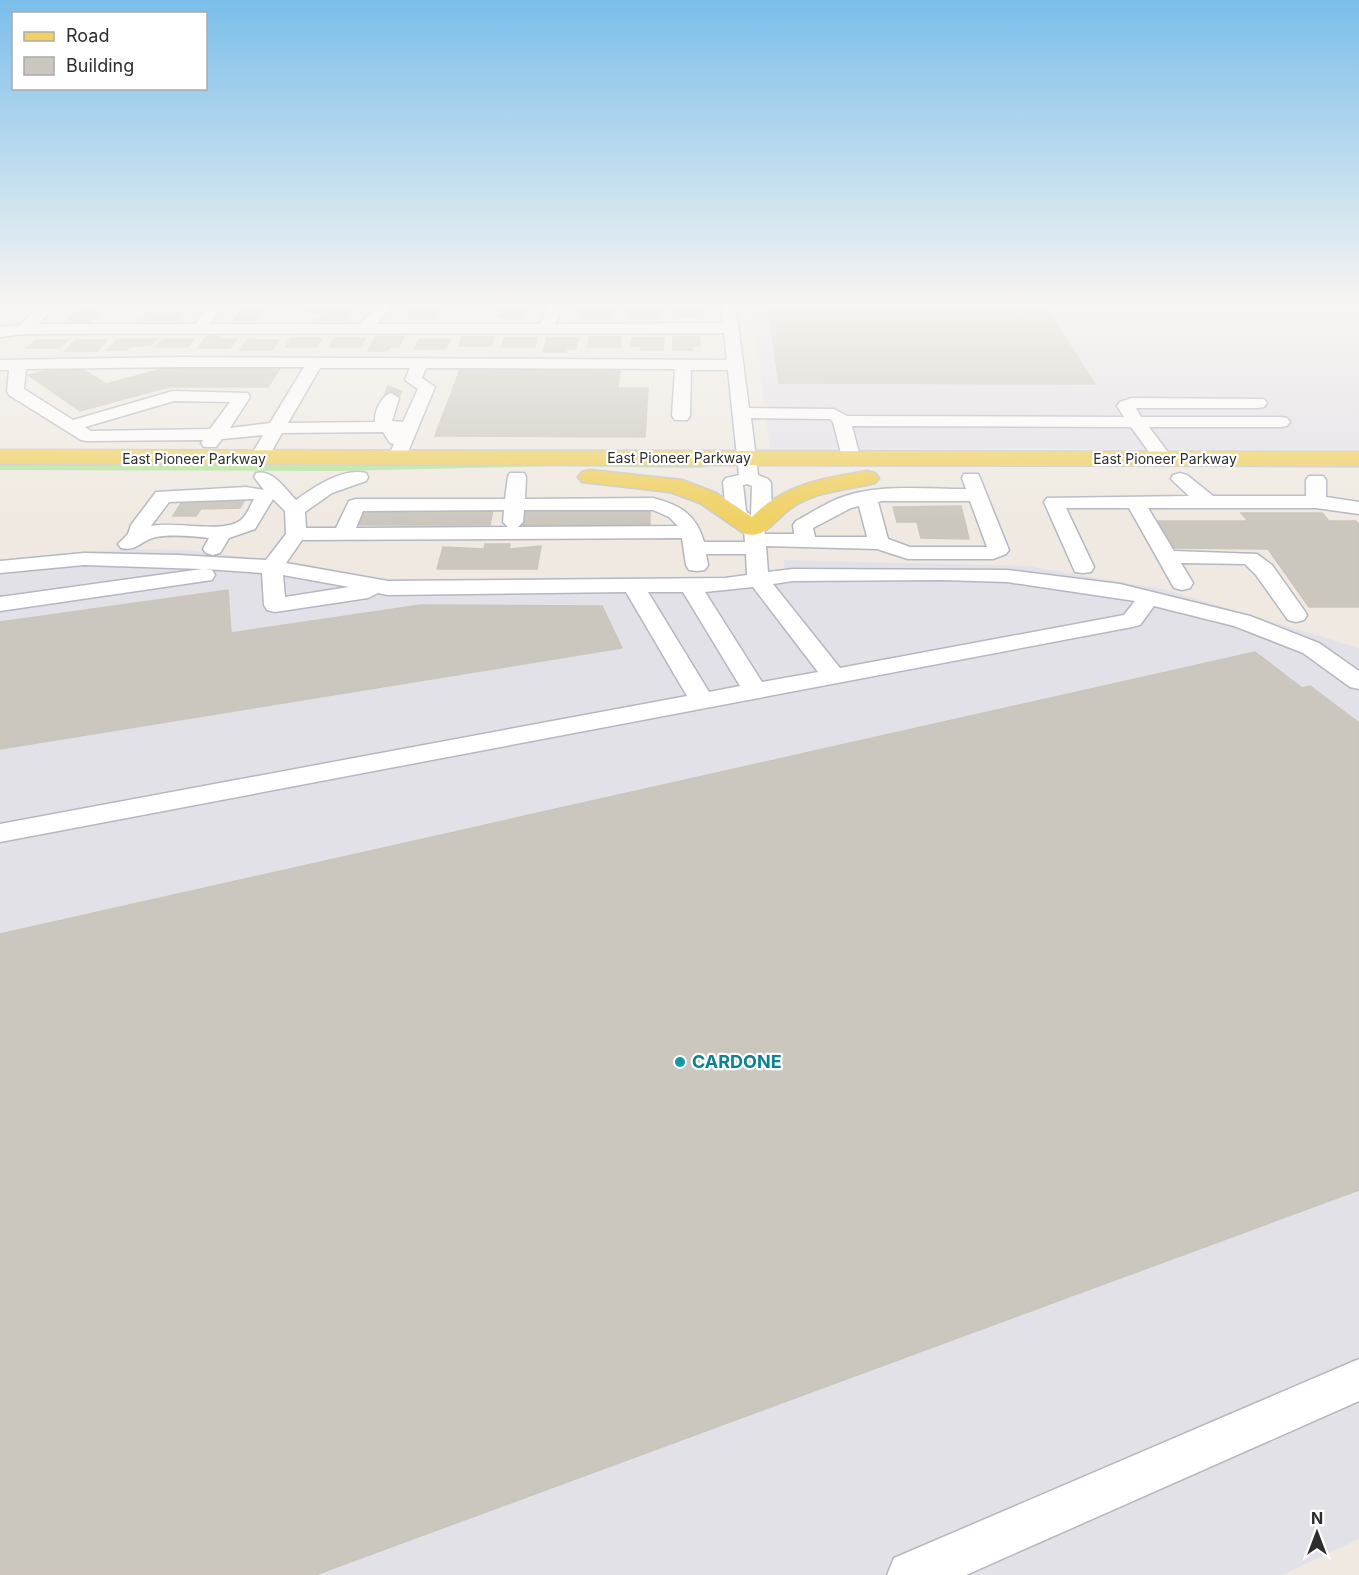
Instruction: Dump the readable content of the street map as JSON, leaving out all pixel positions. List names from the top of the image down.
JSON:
{
  "streets": {
    "main road": ["East Pioneer Parkway"]
  },
  "places": ["CARDONE"],
  "legend": ["Road", "Building"],
  "north": "top"
}
